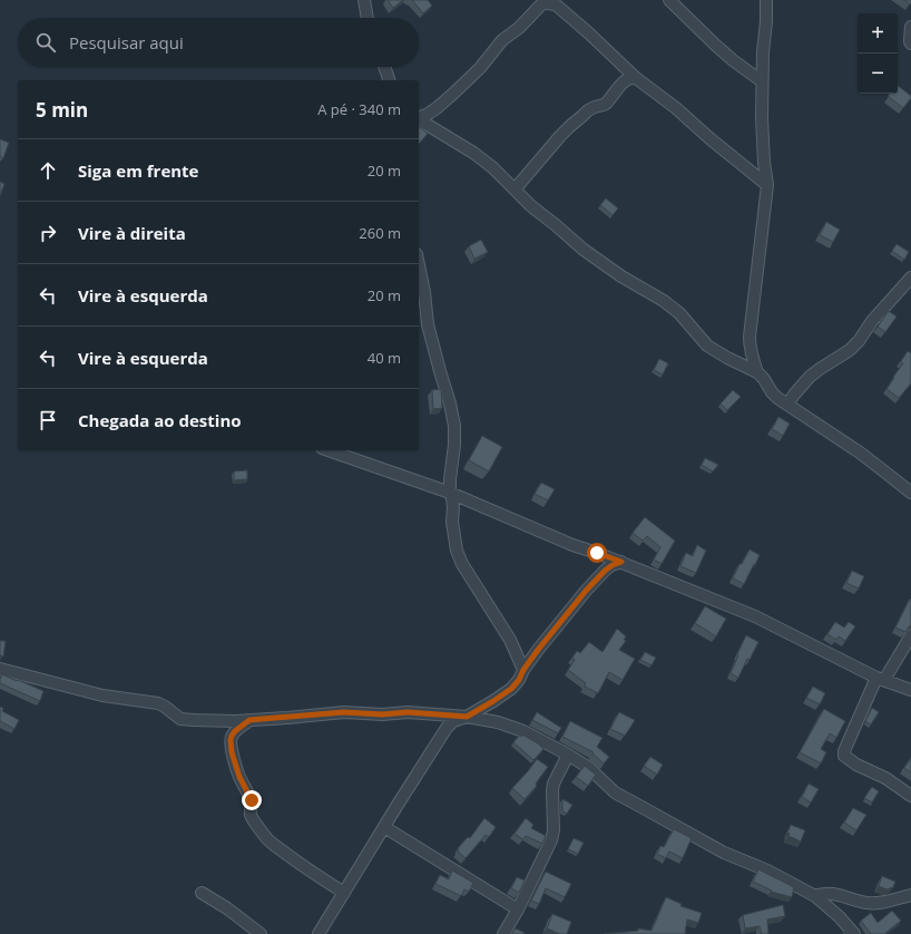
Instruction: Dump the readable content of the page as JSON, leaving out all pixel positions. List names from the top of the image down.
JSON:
{
  "page": {
    "map_buttons": ["+", "−"],
    "search": "Pesquisar aqui",
    "heading": ["5 min", "A pé · 340 m"],
    "list": [
      ["Siga em frente", "20 m"],
      ["Vire à direita", "260 m"],
      ["Vire à esquerda", "20 m"],
      ["Vire à esquerda", "40 m"],
      "Chegada ao destino"
    ]
  }
}
